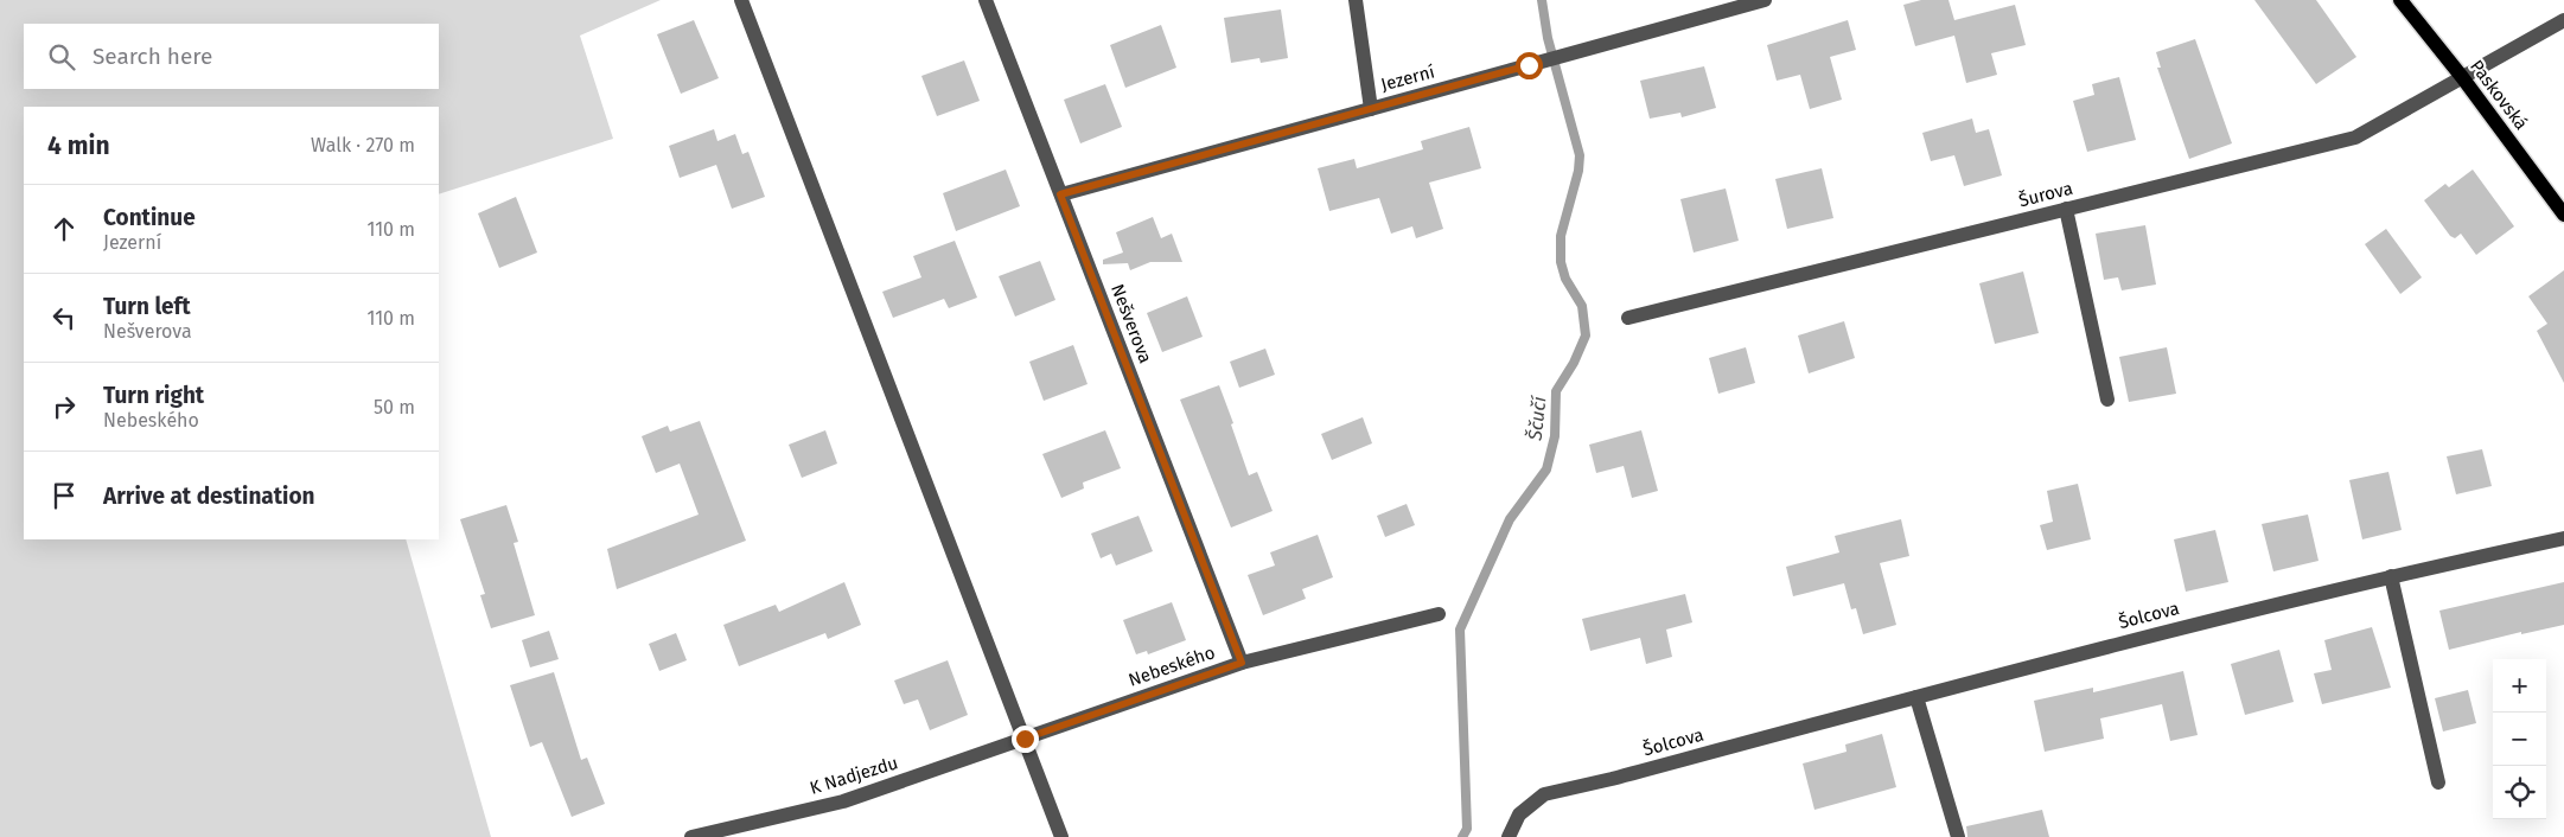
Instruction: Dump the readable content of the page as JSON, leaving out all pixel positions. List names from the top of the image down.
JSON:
{
  "streets": {
    "main road": ["Paskovská"],
    "street": [
      "Jezerní",
      "Šurova",
      "Nešverova",
      "Šolcova",
      "Nebeského",
      "K Nadjezdu"
    ]
  },
  "crossings": [
    ["Jezerní", "Nešverova"],
    ["Paskovská", "Šurova"],
    ["Nešverova", "Nebeského"],
    ["Nebeského", "K Nadjezdu"]
  ],
  "water": ["Ščučí"],
  "page": {
    "search": "Search here",
    "heading": ["4 min", "Walk · 270 m"],
    "list": [
      ["Continue", "Jezerní", "110 m"],
      ["Turn left", "Nešverova", "110 m"],
      ["Turn right", "Nebeského", "50 m"],
      "Arrive at destination"
    ],
    "map_buttons": ["+", "−"]
  }
}
